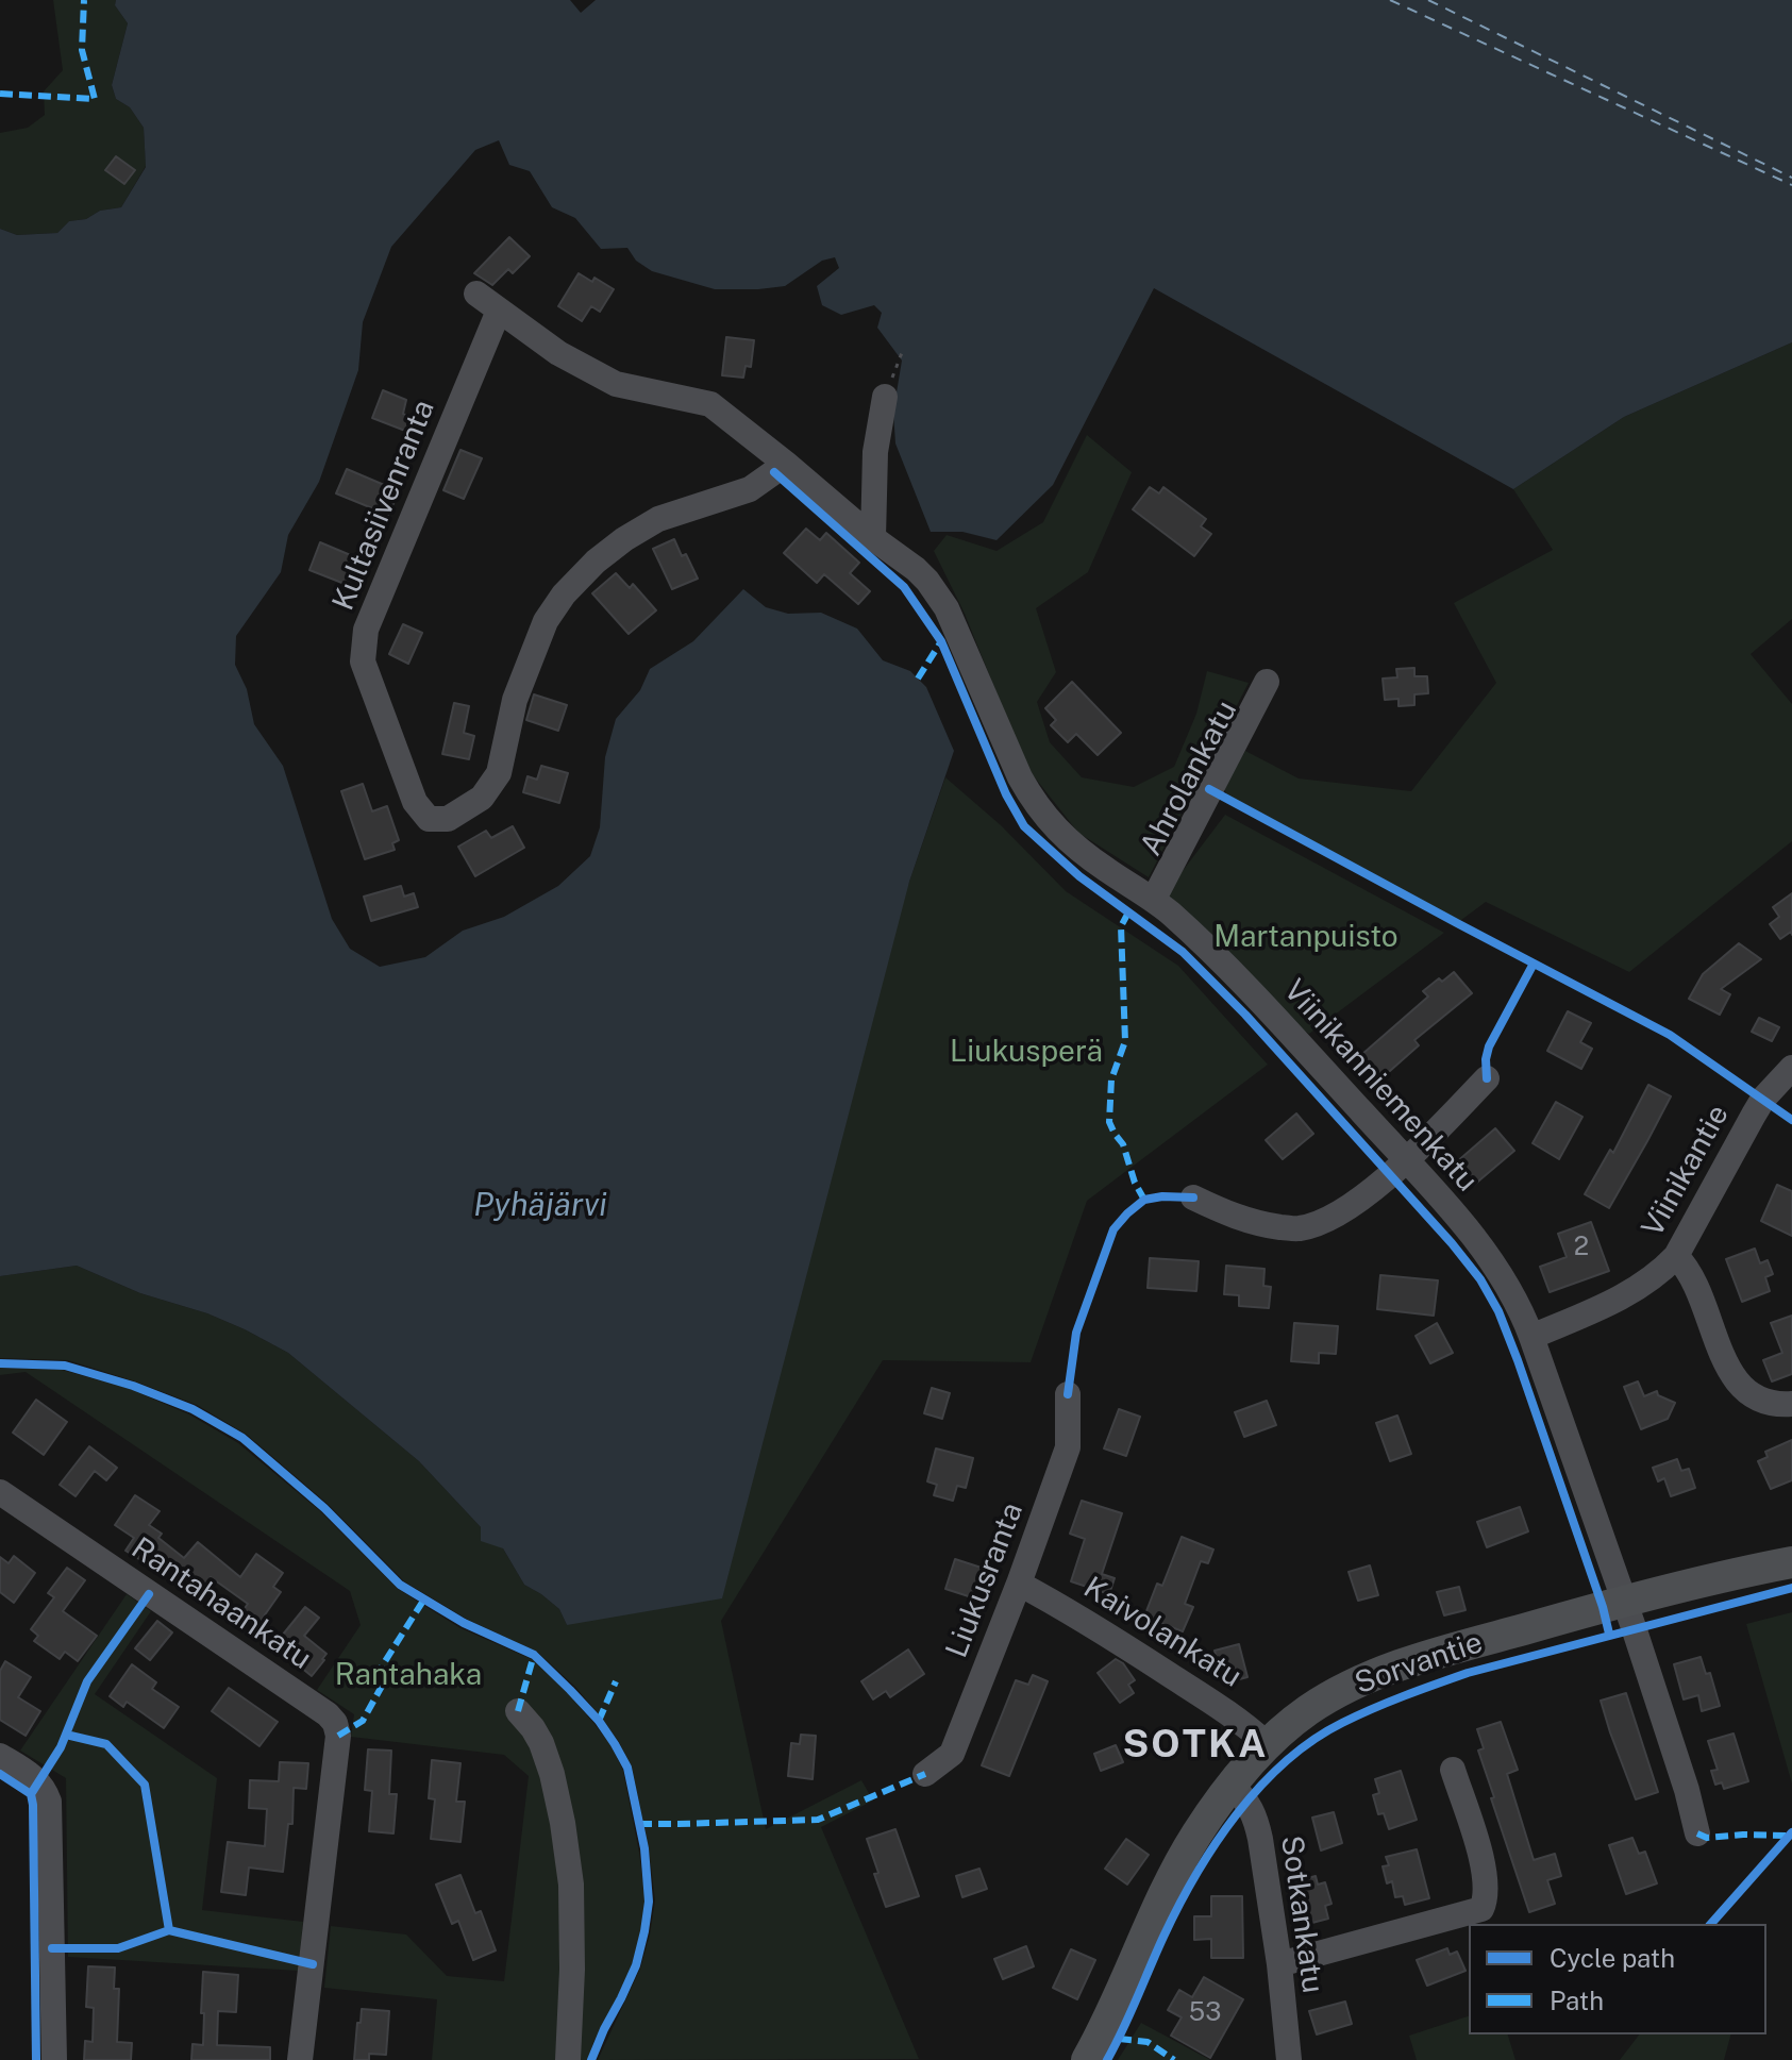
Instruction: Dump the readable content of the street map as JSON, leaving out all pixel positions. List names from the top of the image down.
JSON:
{
  "streets": {
    "main road": ["Sorvantie"],
    "street": [
      "Kultasiivenranta",
      "Ahrolankatu",
      "Viinikanniemenkatu",
      "Viinikantie",
      "Liukusranta",
      "Rantahaankatu",
      "Kaivolankatu",
      "Sotkankatu"
    ]
  },
  "crossings": [
    ["Kultasiivenranta", "Viinikanniemenkatu"],
    ["Ahrolankatu", "Viinikanniemenkatu"],
    ["Viinikanniemenkatu", "Viinikantie"],
    ["Viinikanniemenkatu", "Sorvantie"],
    ["Liukusranta", "Kaivolankatu"],
    ["Kaivolankatu", "Sorvantie"],
    ["Sorvantie", "Sotkankatu"]
  ],
  "districts": ["SOTKA"],
  "water": ["Pyhäjärvi"],
  "parks": ["Martanpuisto", "Liukusperä", "Rantahaka"],
  "house_numbers": ["2", "53"],
  "legend": ["Cycle path", "Path"]
}
